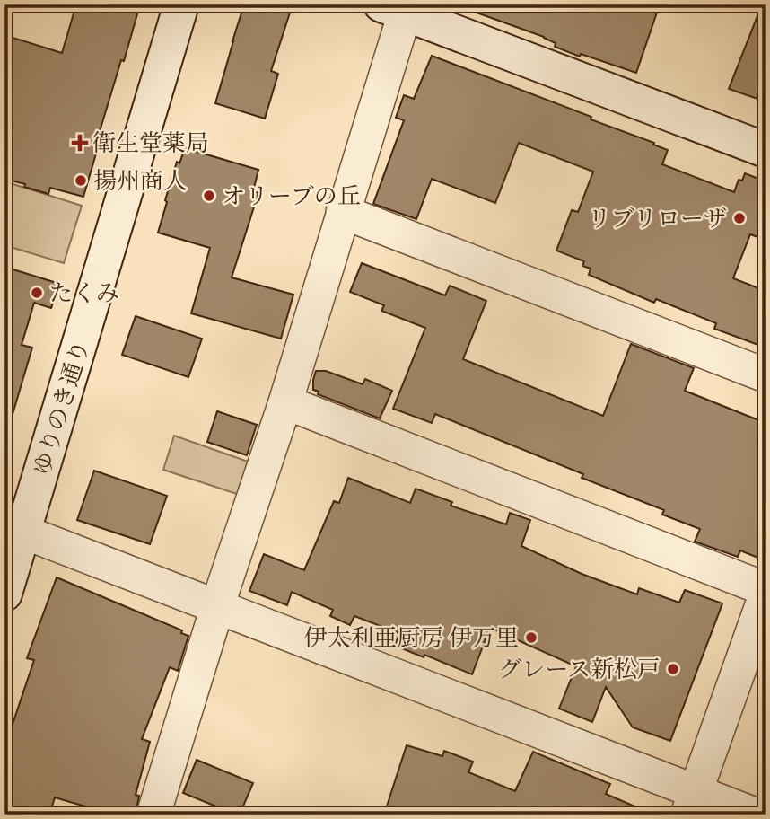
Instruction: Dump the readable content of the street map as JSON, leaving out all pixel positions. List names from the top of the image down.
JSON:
{
  "streets": {
    "street": ["ゆりのき通り"]
  },
  "places": {
    "health": ["衛生堂薬局"],
    "other": [
      "揚州商人",
      "オリーブの丘",
      "リブリローザ",
      "たくみ",
      "伊太利亜厨房 伊万里",
      "グレース新松戸"
    ]
  }
}
